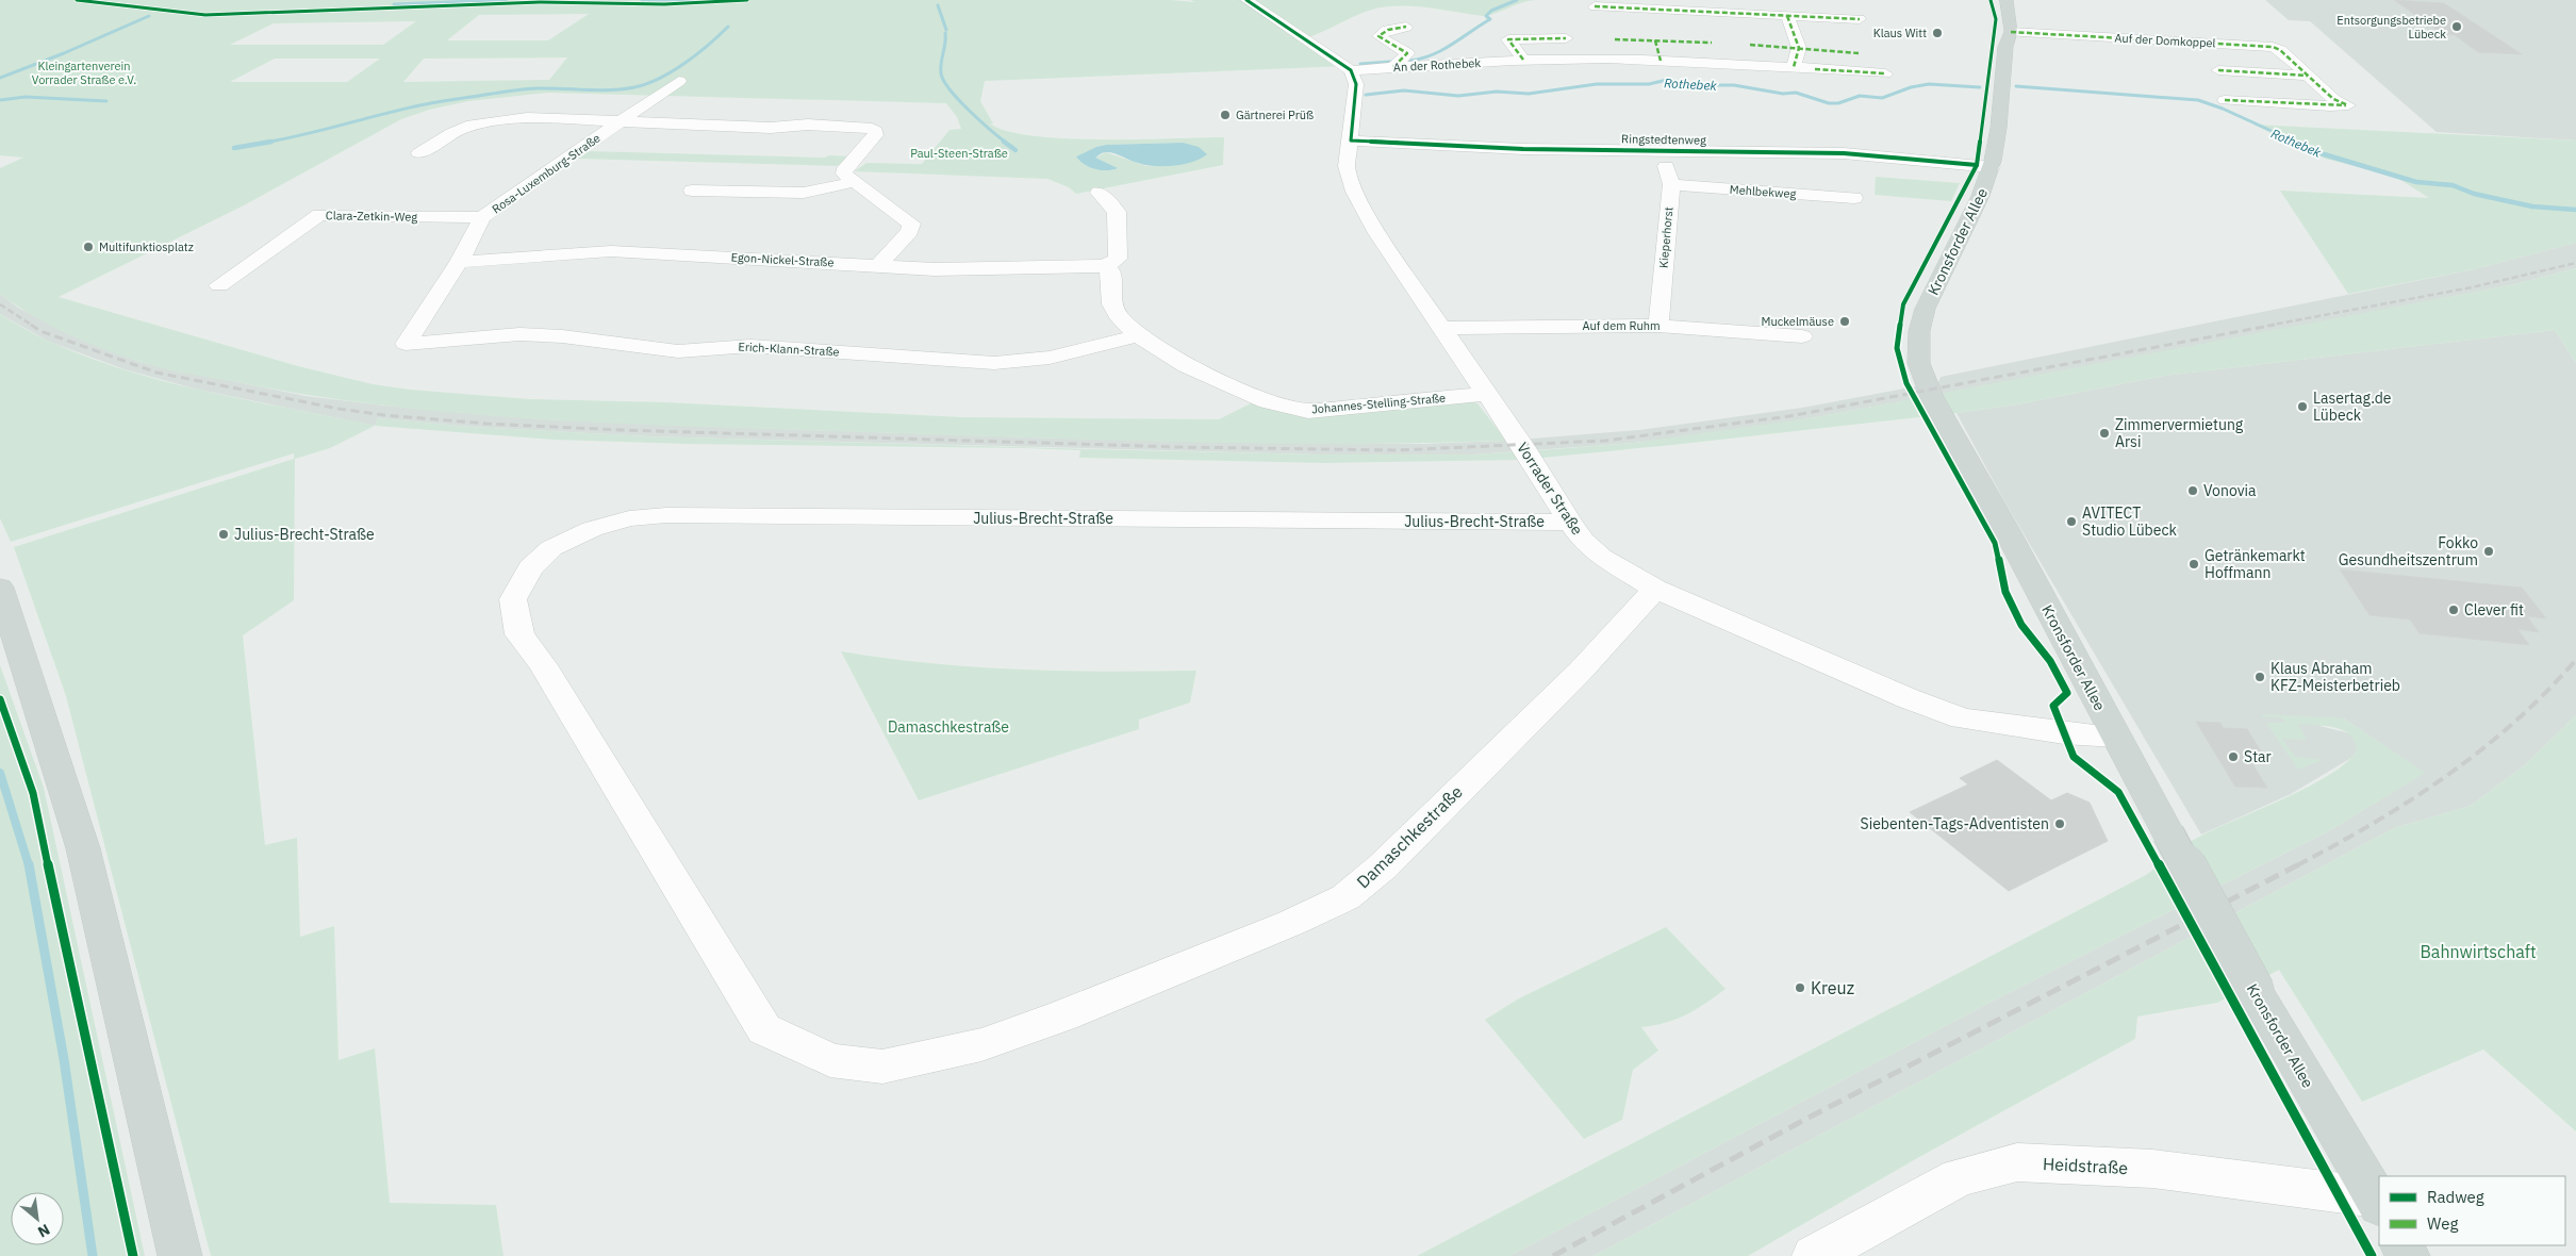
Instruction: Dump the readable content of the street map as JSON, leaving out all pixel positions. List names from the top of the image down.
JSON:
{
  "streets": {
    "main road": ["Kronsforder Allee"],
    "street": [
      "Auf der Domkoppel",
      "An der Rothebek",
      "Ringstedtenweg",
      "Rosa-Luxemburg-Straße",
      "Mehlbekweg",
      "Clara-Zetkin-Weg",
      "Kieperhorst",
      "Egon-Nickel-Straße",
      "Auf dem Ruhm",
      "Erich-Klann-Straße",
      "Johannes-Stelling-Straße",
      "Vorrader Straße",
      "Julius-Brecht-Straße",
      "Damaschkestraße",
      "Heidstraße"
    ]
  },
  "crossings": [
    ["Auf der Domkoppel", "Kronsforder Allee"],
    ["An der Rothebek", "Vorrader Straße"],
    ["Ringstedtenweg", "Kieperhorst"],
    ["Ringstedtenweg", "Kronsforder Allee"],
    ["Ringstedtenweg", "Vorrader Straße"],
    ["Rosa-Luxemburg-Straße", "Clara-Zetkin-Weg"],
    ["Rosa-Luxemburg-Straße", "Egon-Nickel-Straße"],
    ["Rosa-Luxemburg-Straße", "Erich-Klann-Straße"],
    ["Mehlbekweg", "Kieperhorst"],
    ["Kieperhorst", "Auf dem Ruhm"],
    ["Kronsforder Allee", "Vorrader Straße"],
    ["Kronsforder Allee", "Heidstraße"],
    ["Egon-Nickel-Straße", "Johannes-Stelling-Straße"],
    ["Auf dem Ruhm", "Vorrader Straße"],
    ["Erich-Klann-Straße", "Johannes-Stelling-Straße"],
    ["Johannes-Stelling-Straße", "Vorrader Straße"],
    ["Vorrader Straße", "Julius-Brecht-Straße"],
    ["Vorrader Straße", "Damaschkestraße"],
    ["Julius-Brecht-Straße", "Damaschkestraße"]
  ],
  "water": ["Rothebek"],
  "parks": [
    "Kleingartenverein Vorrader Straße e.V.",
    "Paul-Steen-Straße",
    "Damaschkestraße",
    "Bahnwirtschaft"
  ],
  "places": [
    "Entsorgungsbetriebe Lübeck",
    "Klaus Witt",
    "Gärtnerei Prüß",
    "Multifunktiosplatz",
    "Muckelmäuse",
    "Lasertag.de Lübeck",
    "Zimmervermietung Arsi",
    "Vonovia",
    "AVITECT Studio Lübeck",
    "Julius-Brecht-Straße",
    "Fokko Gesundheitszentrum",
    "Getränkemarkt Hoffmann",
    "Clever fit",
    "Klaus Abraham KFZ-Meisterbetrieb",
    "Star",
    "Siebenten-Tags-Adventisten",
    "Kreuz"
  ],
  "legend": ["Radweg", "Weg"],
  "north": "bottom right"
}
